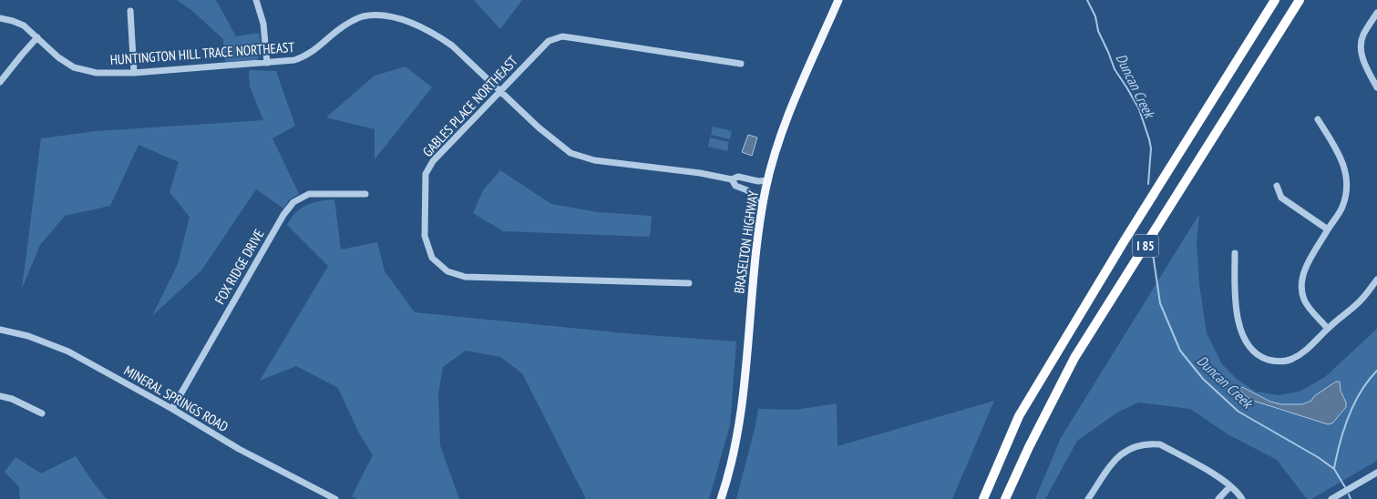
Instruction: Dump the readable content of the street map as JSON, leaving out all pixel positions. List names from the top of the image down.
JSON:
{
  "streets": {
    "highway": ["I 85"],
    "main road": ["BRASELTON HIGHWAY"],
    "street": [
      "HUNTINGTON HILL TRACE NORTHEAST",
      "GABLES PLACE NORTHEAST",
      "FOX RIDGE DRIVE",
      "MINERAL SPRINGS ROAD"
    ]
  },
  "crossings": [
    ["HUNTINGTON HILL TRACE NORTHEAST", "GABLES PLACE NORTHEAST"],
    ["HUNTINGTON HILL TRACE NORTHEAST", "BRASELTON HIGHWAY"],
    ["FOX RIDGE DRIVE", "MINERAL SPRINGS ROAD"]
  ],
  "water": ["Duncan Creek"]
}
